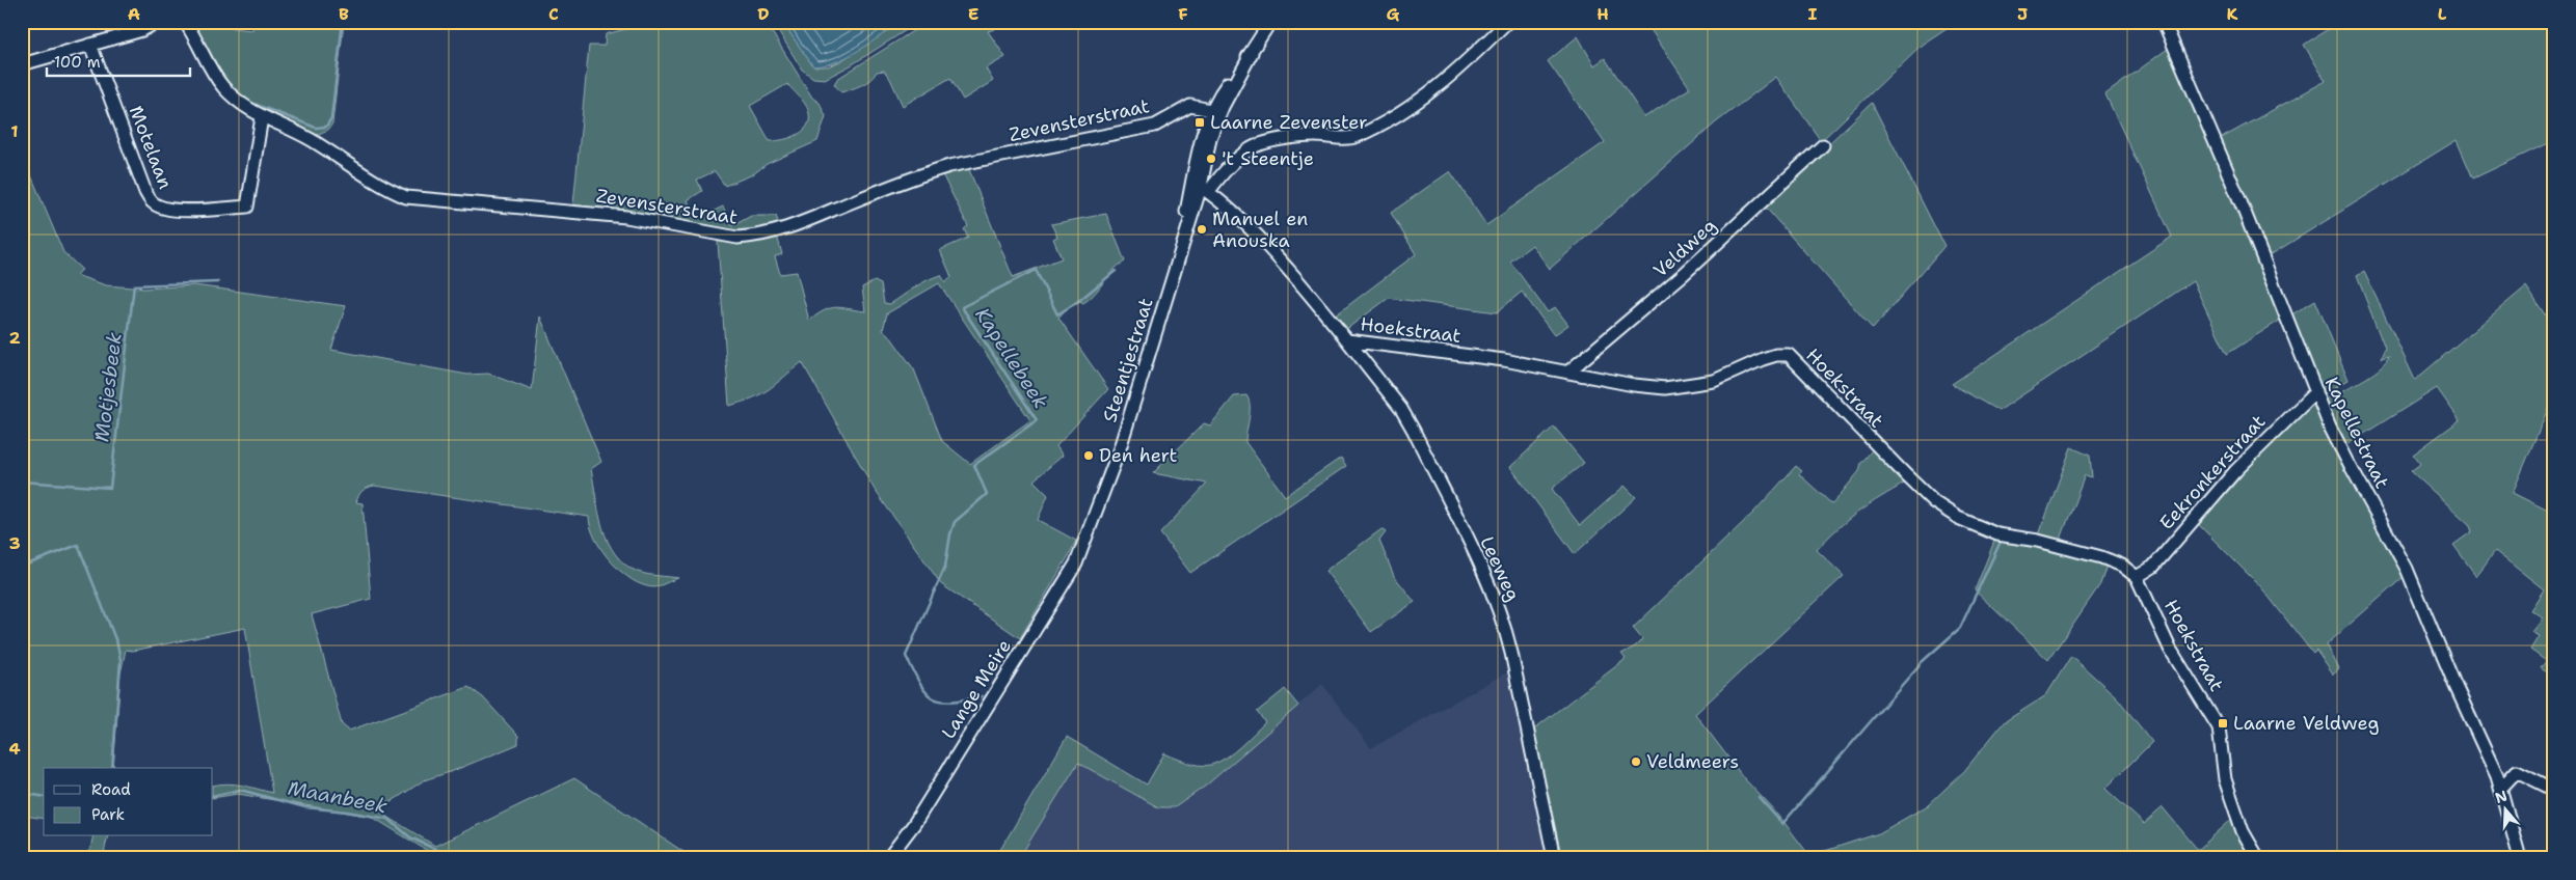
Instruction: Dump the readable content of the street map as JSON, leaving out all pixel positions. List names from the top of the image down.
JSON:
{
  "streets": {
    "street": [
      "Zevensterstraat",
      "Motelaan",
      "Veldweg",
      "Hoekstraat",
      "Steentjestraat",
      "Kapellestraat",
      "Eekronkerstraat",
      "Leeweg",
      "Lange Meire"
    ]
  },
  "crossings": [
    ["Zevensterstraat", "Motelaan"],
    ["Zevensterstraat", "Steentjestraat"],
    ["Veldweg", "Hoekstraat"],
    ["Hoekstraat", "Steentjestraat"],
    ["Hoekstraat", "Eekronkerstraat"],
    ["Hoekstraat", "Leeweg"],
    ["Steentjestraat", "Lange Meire"],
    ["Kapellestraat", "Eekronkerstraat"]
  ],
  "water": ["Kapellebeek", "Motjesbeek", "Maanbeek"],
  "places": {
    "transit": ["Laarne Zevenster", "Laarne Veldweg"],
    "other": [
      "'t Steentje",
      "Manuel en Anouska",
      "Den hert",
      "Veldmeers"
    ]
  },
  "legend": ["Road", "Park"],
  "scale_bar": "100 m",
  "north": "top",
  "grid": {
    "columns": [
      "A",
      "B",
      "C",
      "D",
      "E",
      "F",
      "G",
      "H",
      "I",
      "J",
      "K",
      "L"
    ],
    "rows": [
      "1",
      "2",
      "3",
      "4"
    ]
  }
}
